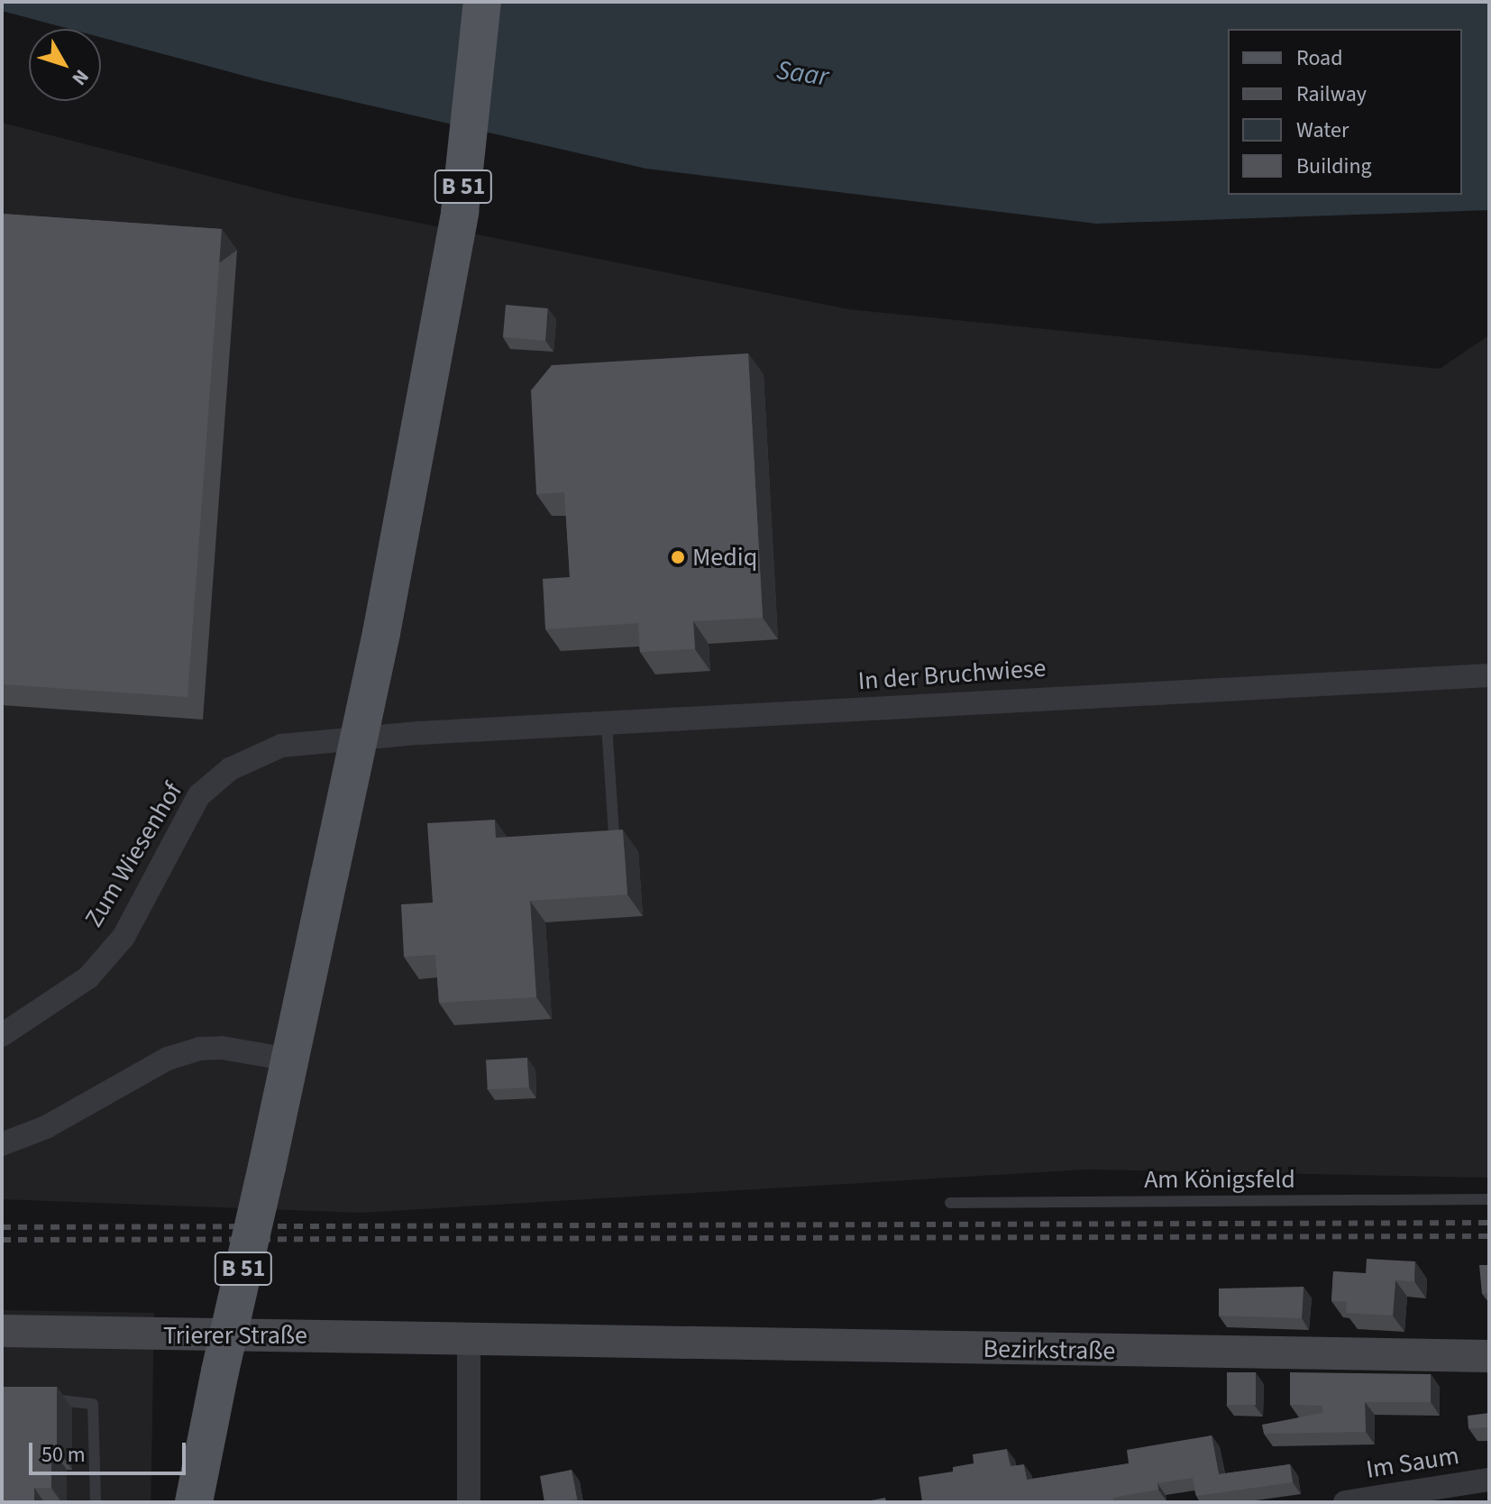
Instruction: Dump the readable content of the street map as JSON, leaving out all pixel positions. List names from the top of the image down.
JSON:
{
  "streets": {
    "main road": ["B 51"],
    "street": [
      "In der Bruchwiese",
      "Zum Wiesenhof",
      "Trierer Straße",
      "Bezirkstraße",
      "Im Saum"
    ],
    "lane": ["Am Königsfeld"]
  },
  "crossings": [
    ["In der Bruchwiese", "Zum Wiesenhof"],
    ["Trierer Straße", "Bezirkstraße"]
  ],
  "water": ["Saar"],
  "places": ["Mediq"],
  "legend": [
    "Road",
    "Railway",
    "Water",
    "Building"
  ],
  "scale_bar": "50 m",
  "north": "bottom right"
}
